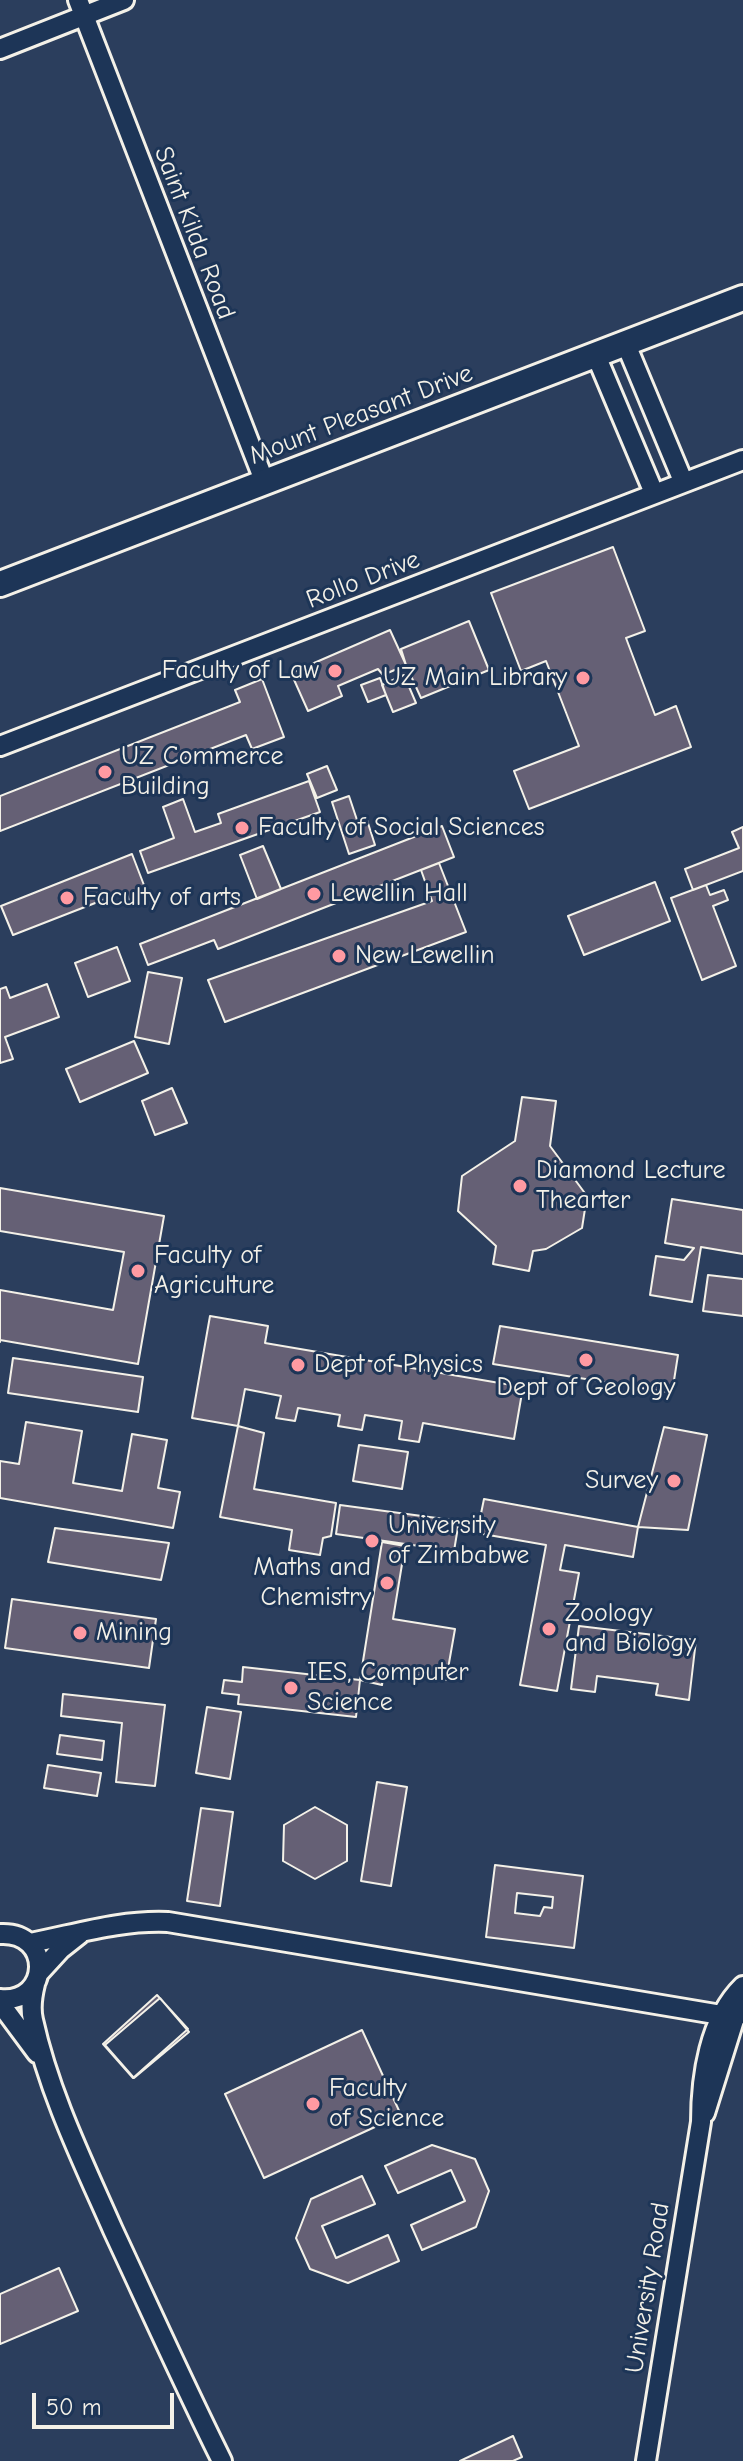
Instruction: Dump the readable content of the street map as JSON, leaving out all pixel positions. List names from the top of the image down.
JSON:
{
  "streets": {
    "street": [
      "Saint Kilda Road",
      "Mount Pleasant Drive",
      "Rollo Drive",
      "University Road"
    ]
  },
  "crossings": [
    ["Saint Kilda Road", "Mount Pleasant Drive"]
  ],
  "places": [
    "Faculty of Law",
    "UZ Main Library",
    "UZ Commerce Building",
    "Faculty of Social Sciences",
    "Lewellin Hall",
    "Faculty of arts",
    "New Lewellin",
    "Diamond Lecture Thearter",
    "Faculty of Agriculture",
    "Dept of Geology",
    "Dept of Physics",
    "Survey",
    "University of Zimbabwe",
    "Maths and Chemistry",
    "Zoology and Biology",
    "Mining",
    "IES, Computer Science",
    "Faculty of Science"
  ],
  "scale_bar": "50 m"
}
